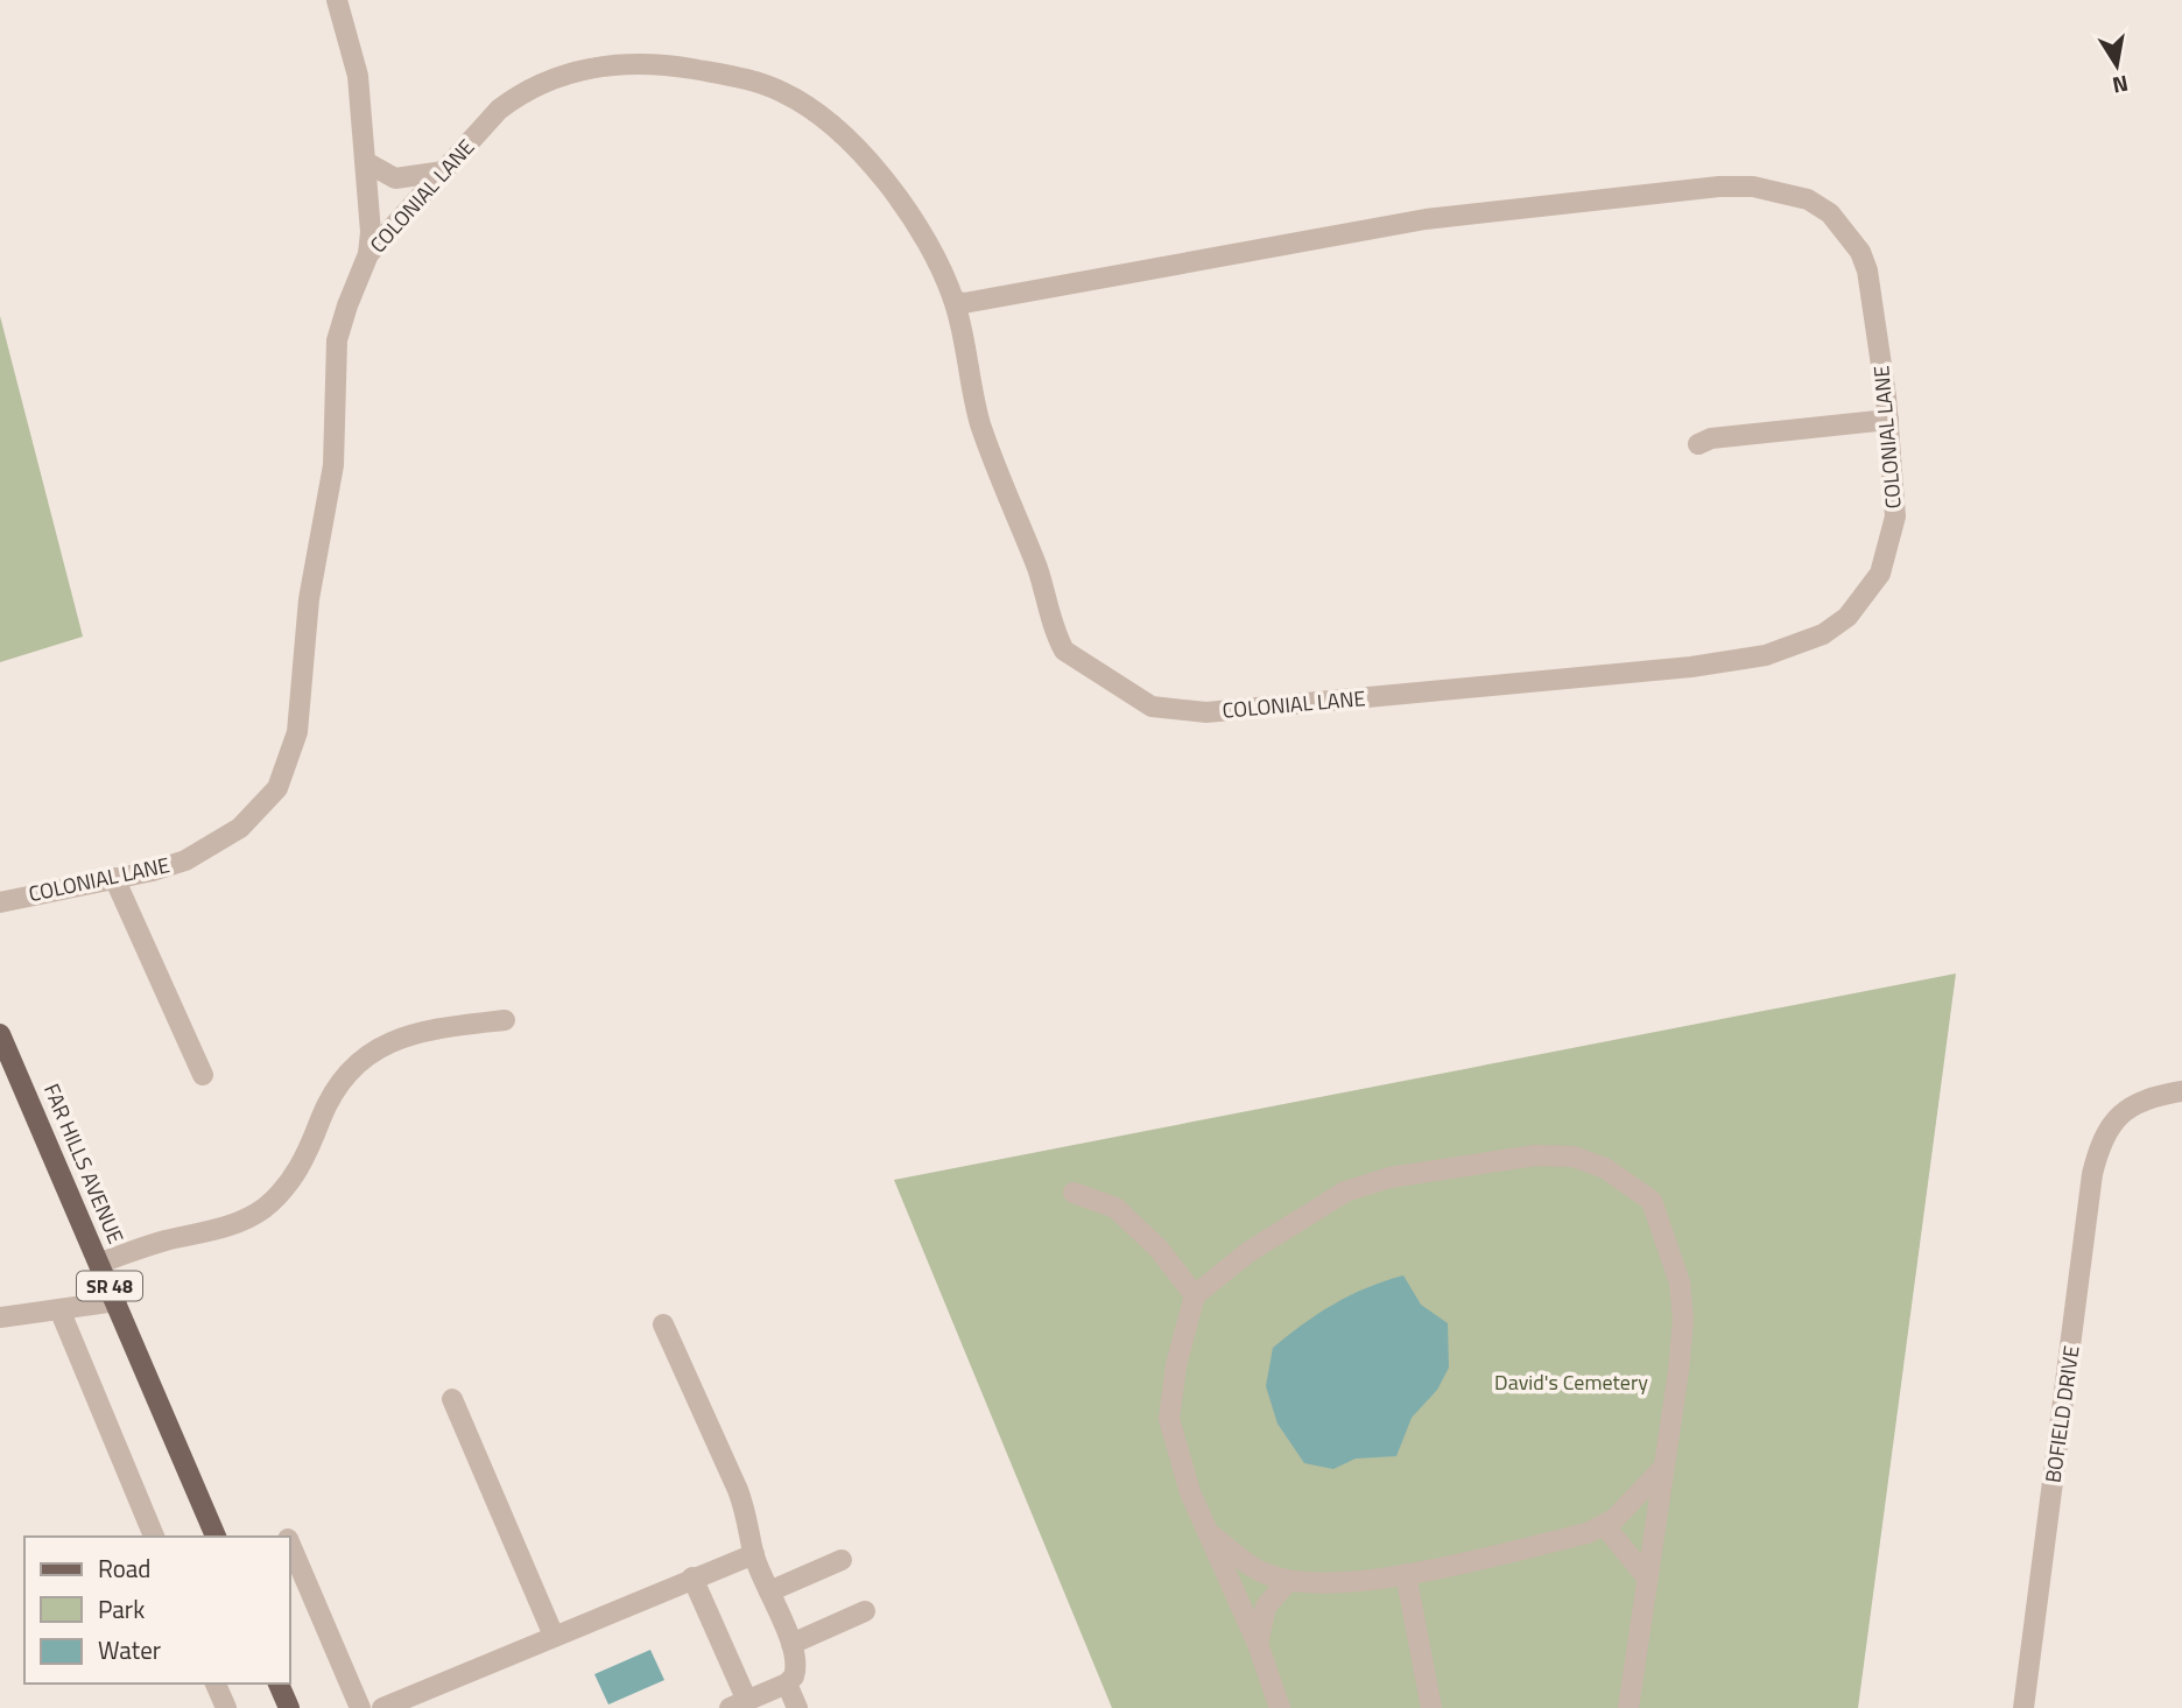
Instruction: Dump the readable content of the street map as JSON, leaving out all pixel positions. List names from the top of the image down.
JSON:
{
  "streets": {
    "main road": ["FAR HILLS AVENUE", "SR 48"],
    "street": ["COLONIAL LANE", "BOFIELD DRIVE"]
  },
  "parks": ["David's Cemetery"],
  "legend": ["Road", "Park", "Water"],
  "north": "bottom"
}
